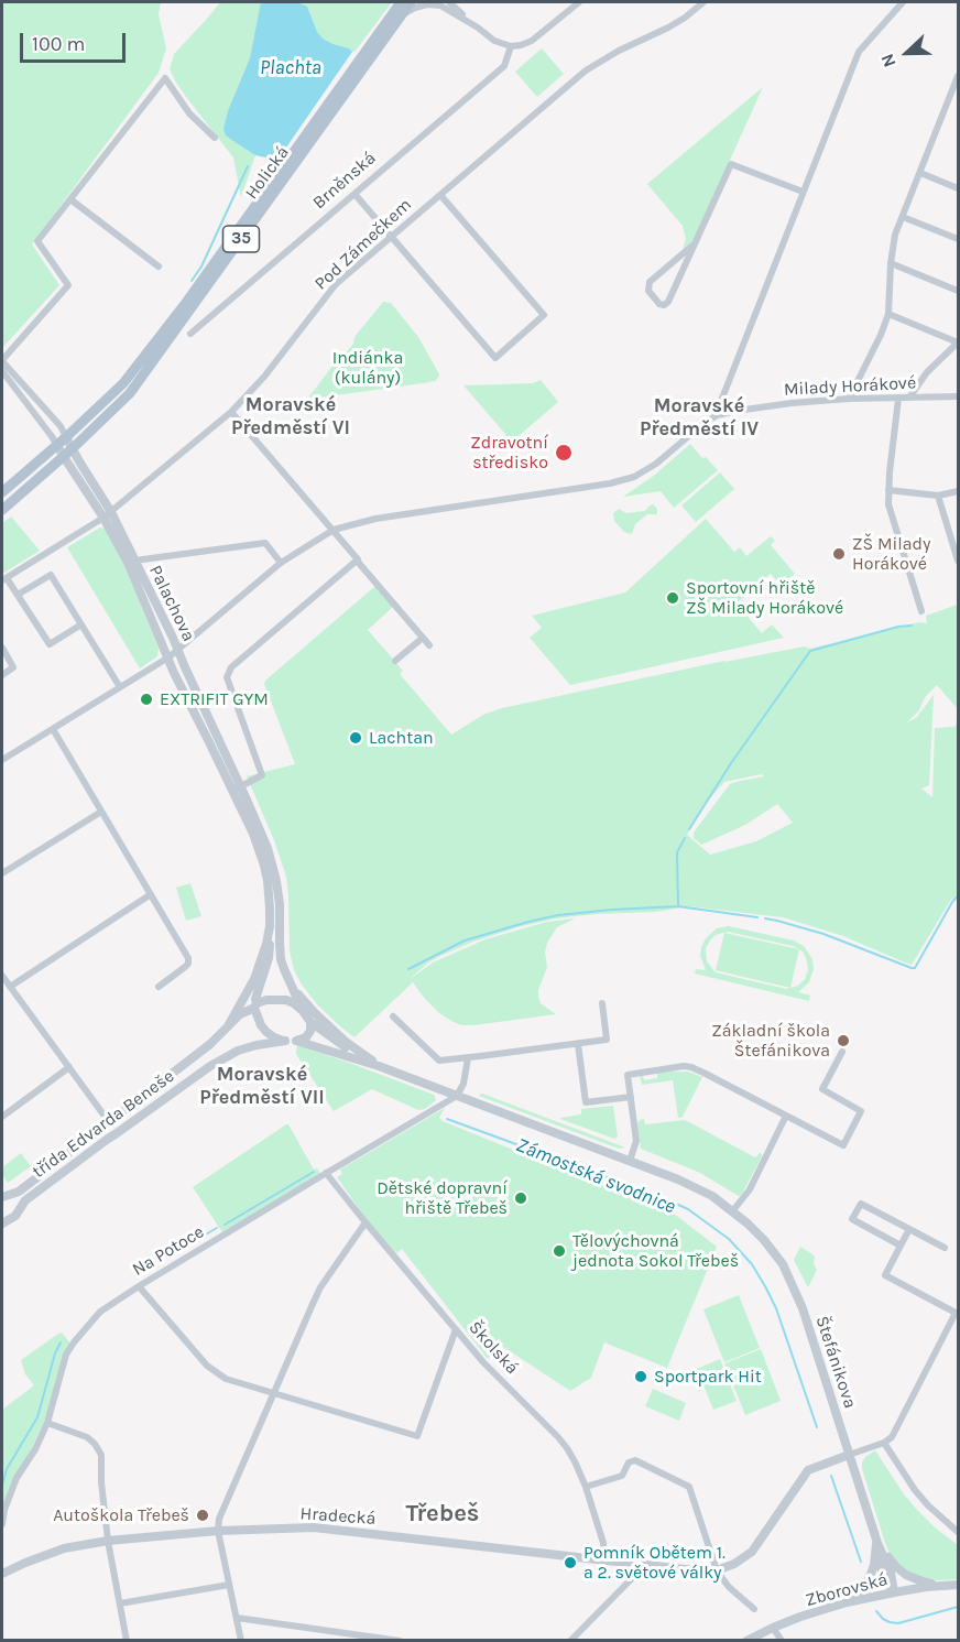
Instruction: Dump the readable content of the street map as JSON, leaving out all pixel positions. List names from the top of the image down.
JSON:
{
  "streets": {
    "main road": ["Holická", "35"],
    "street": [
      "Brněnská",
      "Pod Zámečkem",
      "Milady Horákové",
      "Palachova",
      "třída Edvarda Beneše",
      "Na Potoce",
      "Školská",
      "Štefánikova",
      "Hradecká",
      "Zborovská"
    ]
  },
  "crossings": [
    ["Holická", "35"],
    ["Holická", "Palachova"],
    ["35", "Palachova"],
    ["Pod Zámečkem", "Palachova"],
    ["Milady Horákové", "Palachova"],
    ["Palachova", "třída Edvarda Beneše"],
    ["Palachova", "Štefánikova"],
    ["třída Edvarda Beneše", "Štefánikova"],
    ["Na Potoce", "Školská"],
    ["Na Potoce", "Štefánikova"],
    ["Školská", "Hradecká"],
    ["Štefánikova", "Hradecká"],
    ["Štefánikova", "Zborovská"]
  ],
  "districts": [
    "Moravské Předměstí VI",
    "Moravské Předměstí IV",
    "Moravské Předměstí VII",
    "Třebeš"
  ],
  "water": ["Plachta", "Zámostská svodnice"],
  "parks": ["Indiánka (kulány)"],
  "places": [
    "Zdravotní středisko",
    "ZŠ Milady Horákové",
    "Sportovní hřiště ZŠ Milady Horákové",
    "EXTRIFIT GYM",
    "Lachtan",
    "Základní škola Štefánikova",
    "Dětské dopravní hřiště Třebeš",
    "Tělovýchovná jednota Sokol Třebeš",
    "Sportpark Hit",
    "Autoškola Třebeš",
    "Pomník Obětem 1. a 2. světové války"
  ],
  "scale_bar": "100 m",
  "north": "left"
}
